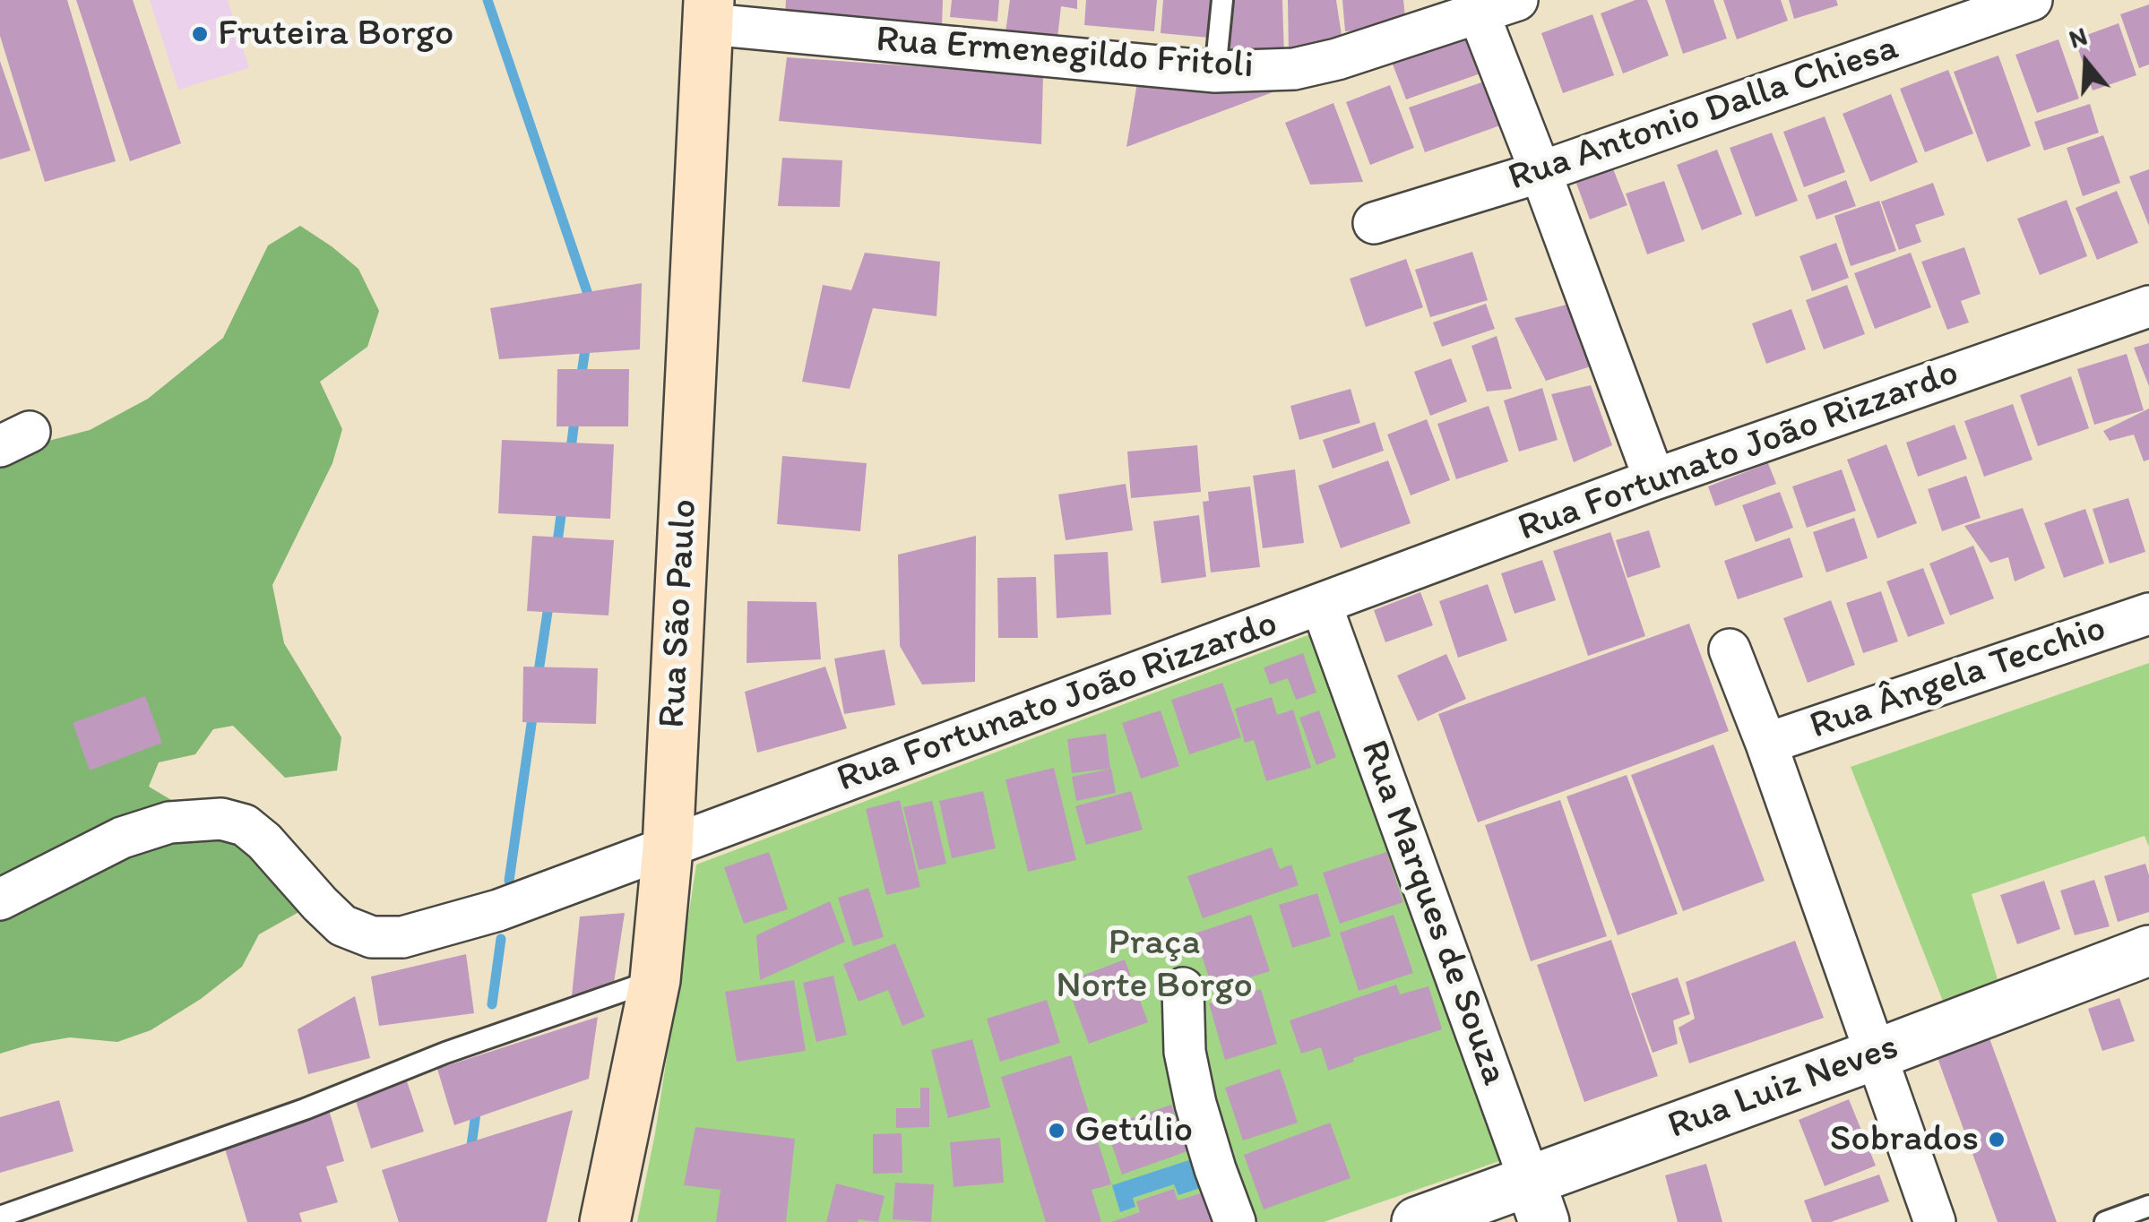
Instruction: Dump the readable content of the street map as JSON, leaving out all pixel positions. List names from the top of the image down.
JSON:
{
  "streets": {
    "main road": ["Rua São Paulo"],
    "street": [
      "Rua Ermenegildo Fritoli",
      "Rua Antonio Dalla Chiesa",
      "Rua Fortunato João Rizzardo",
      "Rua Ângela Tecchio",
      "Rua Marques de Souza",
      "Rua Luiz Neves"
    ]
  },
  "crossings": [
    ["Rua Ermenegildo Fritoli", "Rua São Paulo"],
    ["Rua Fortunato João Rizzardo", "Rua São Paulo"],
    ["Rua Fortunato João Rizzardo", "Rua Marques de Souza"],
    ["Rua Marques de Souza", "Rua Luiz Neves"]
  ],
  "parks": ["Praça Norte Borgo"],
  "places": ["Fruteira Borgo", "Getúlio", "Sobrados"],
  "north": "top"
}
